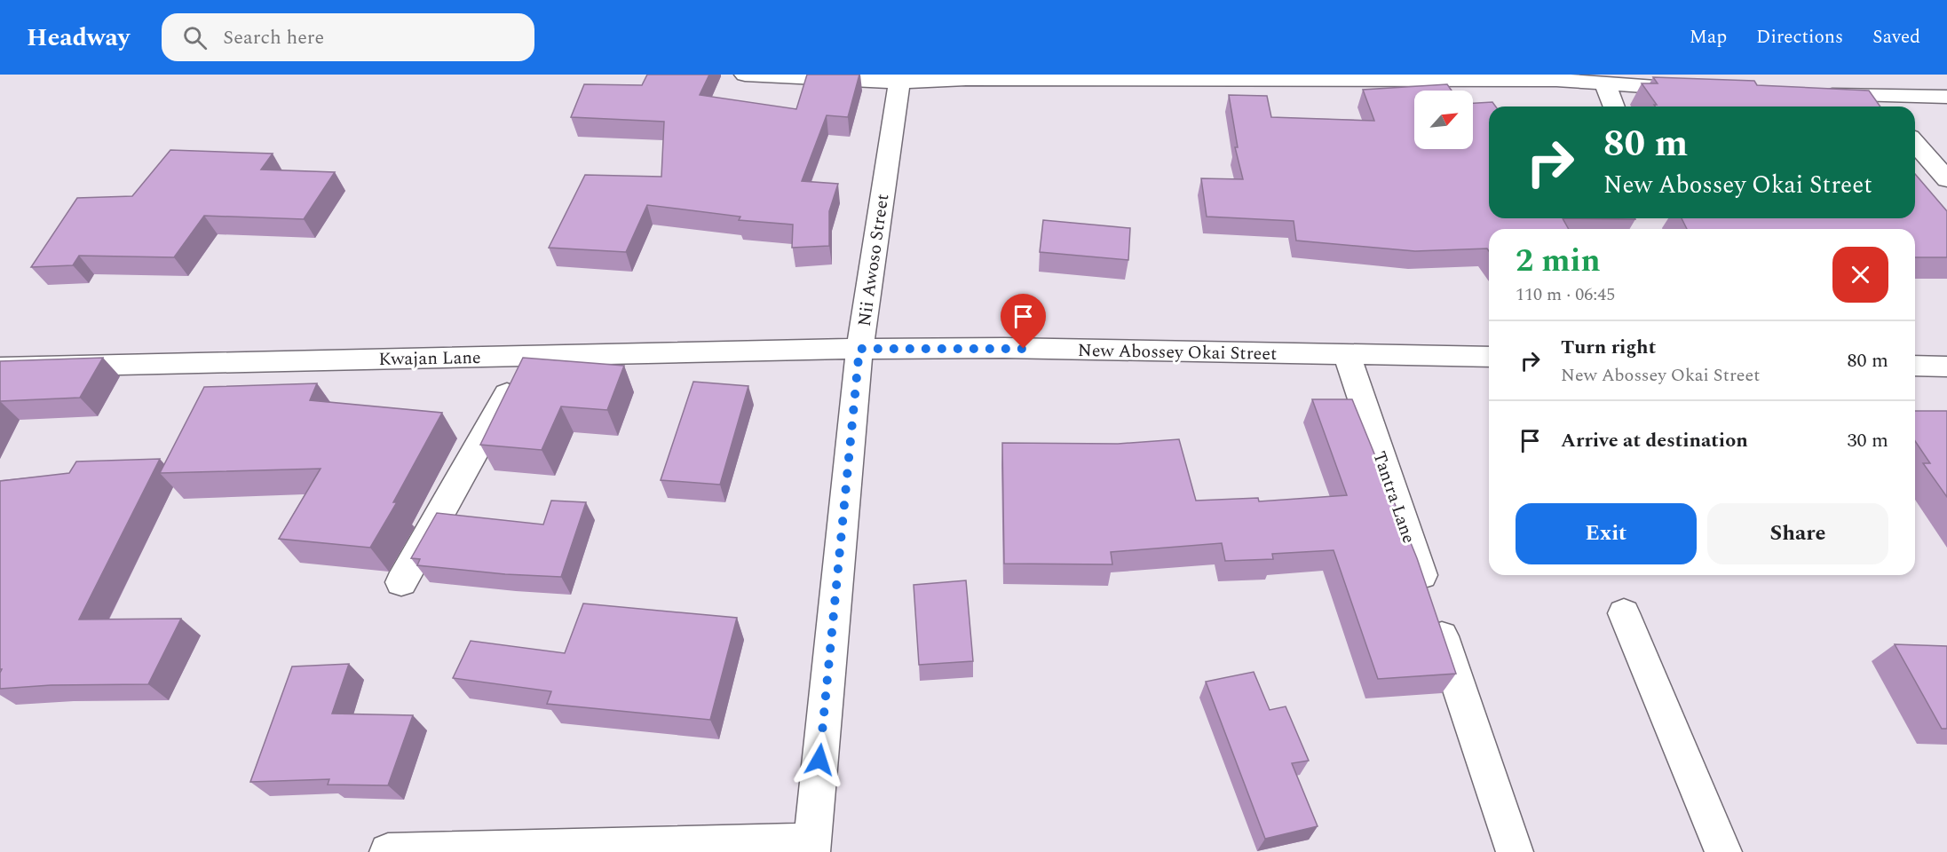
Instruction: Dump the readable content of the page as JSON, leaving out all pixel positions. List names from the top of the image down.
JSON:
{
  "streets": {
    "street": [
      "Nii Awoso Street",
      "New Abossey Okai Street",
      "Kwajan Lane",
      "Tantra Lane"
    ]
  },
  "crossings": [
    ["Nii Awoso Street", "New Abossey Okai Street"],
    ["Nii Awoso Street", "Kwajan Lane"],
    ["New Abossey Okai Street", "Kwajan Lane"],
    ["New Abossey Okai Street", "Tantra Lane"]
  ],
  "north": "top right",
  "page": {
    "header": "Headway",
    "search": "Search here",
    "nav": ["Map", "Directions", "Saved"],
    "turn": ["80 m", "New Abossey Okai Street"],
    "heading": ["2 min", "110 m · 06:45"],
    "list": [
      {
        "name": "Turn right",
        "note": "New Abossey Okai Street",
        "value": "80 m"
      },
      {
        "name": "Arrive at destination",
        "value": "30 m"
      }
    ],
    "buttons": ["Exit", "Share"]
  }
}
